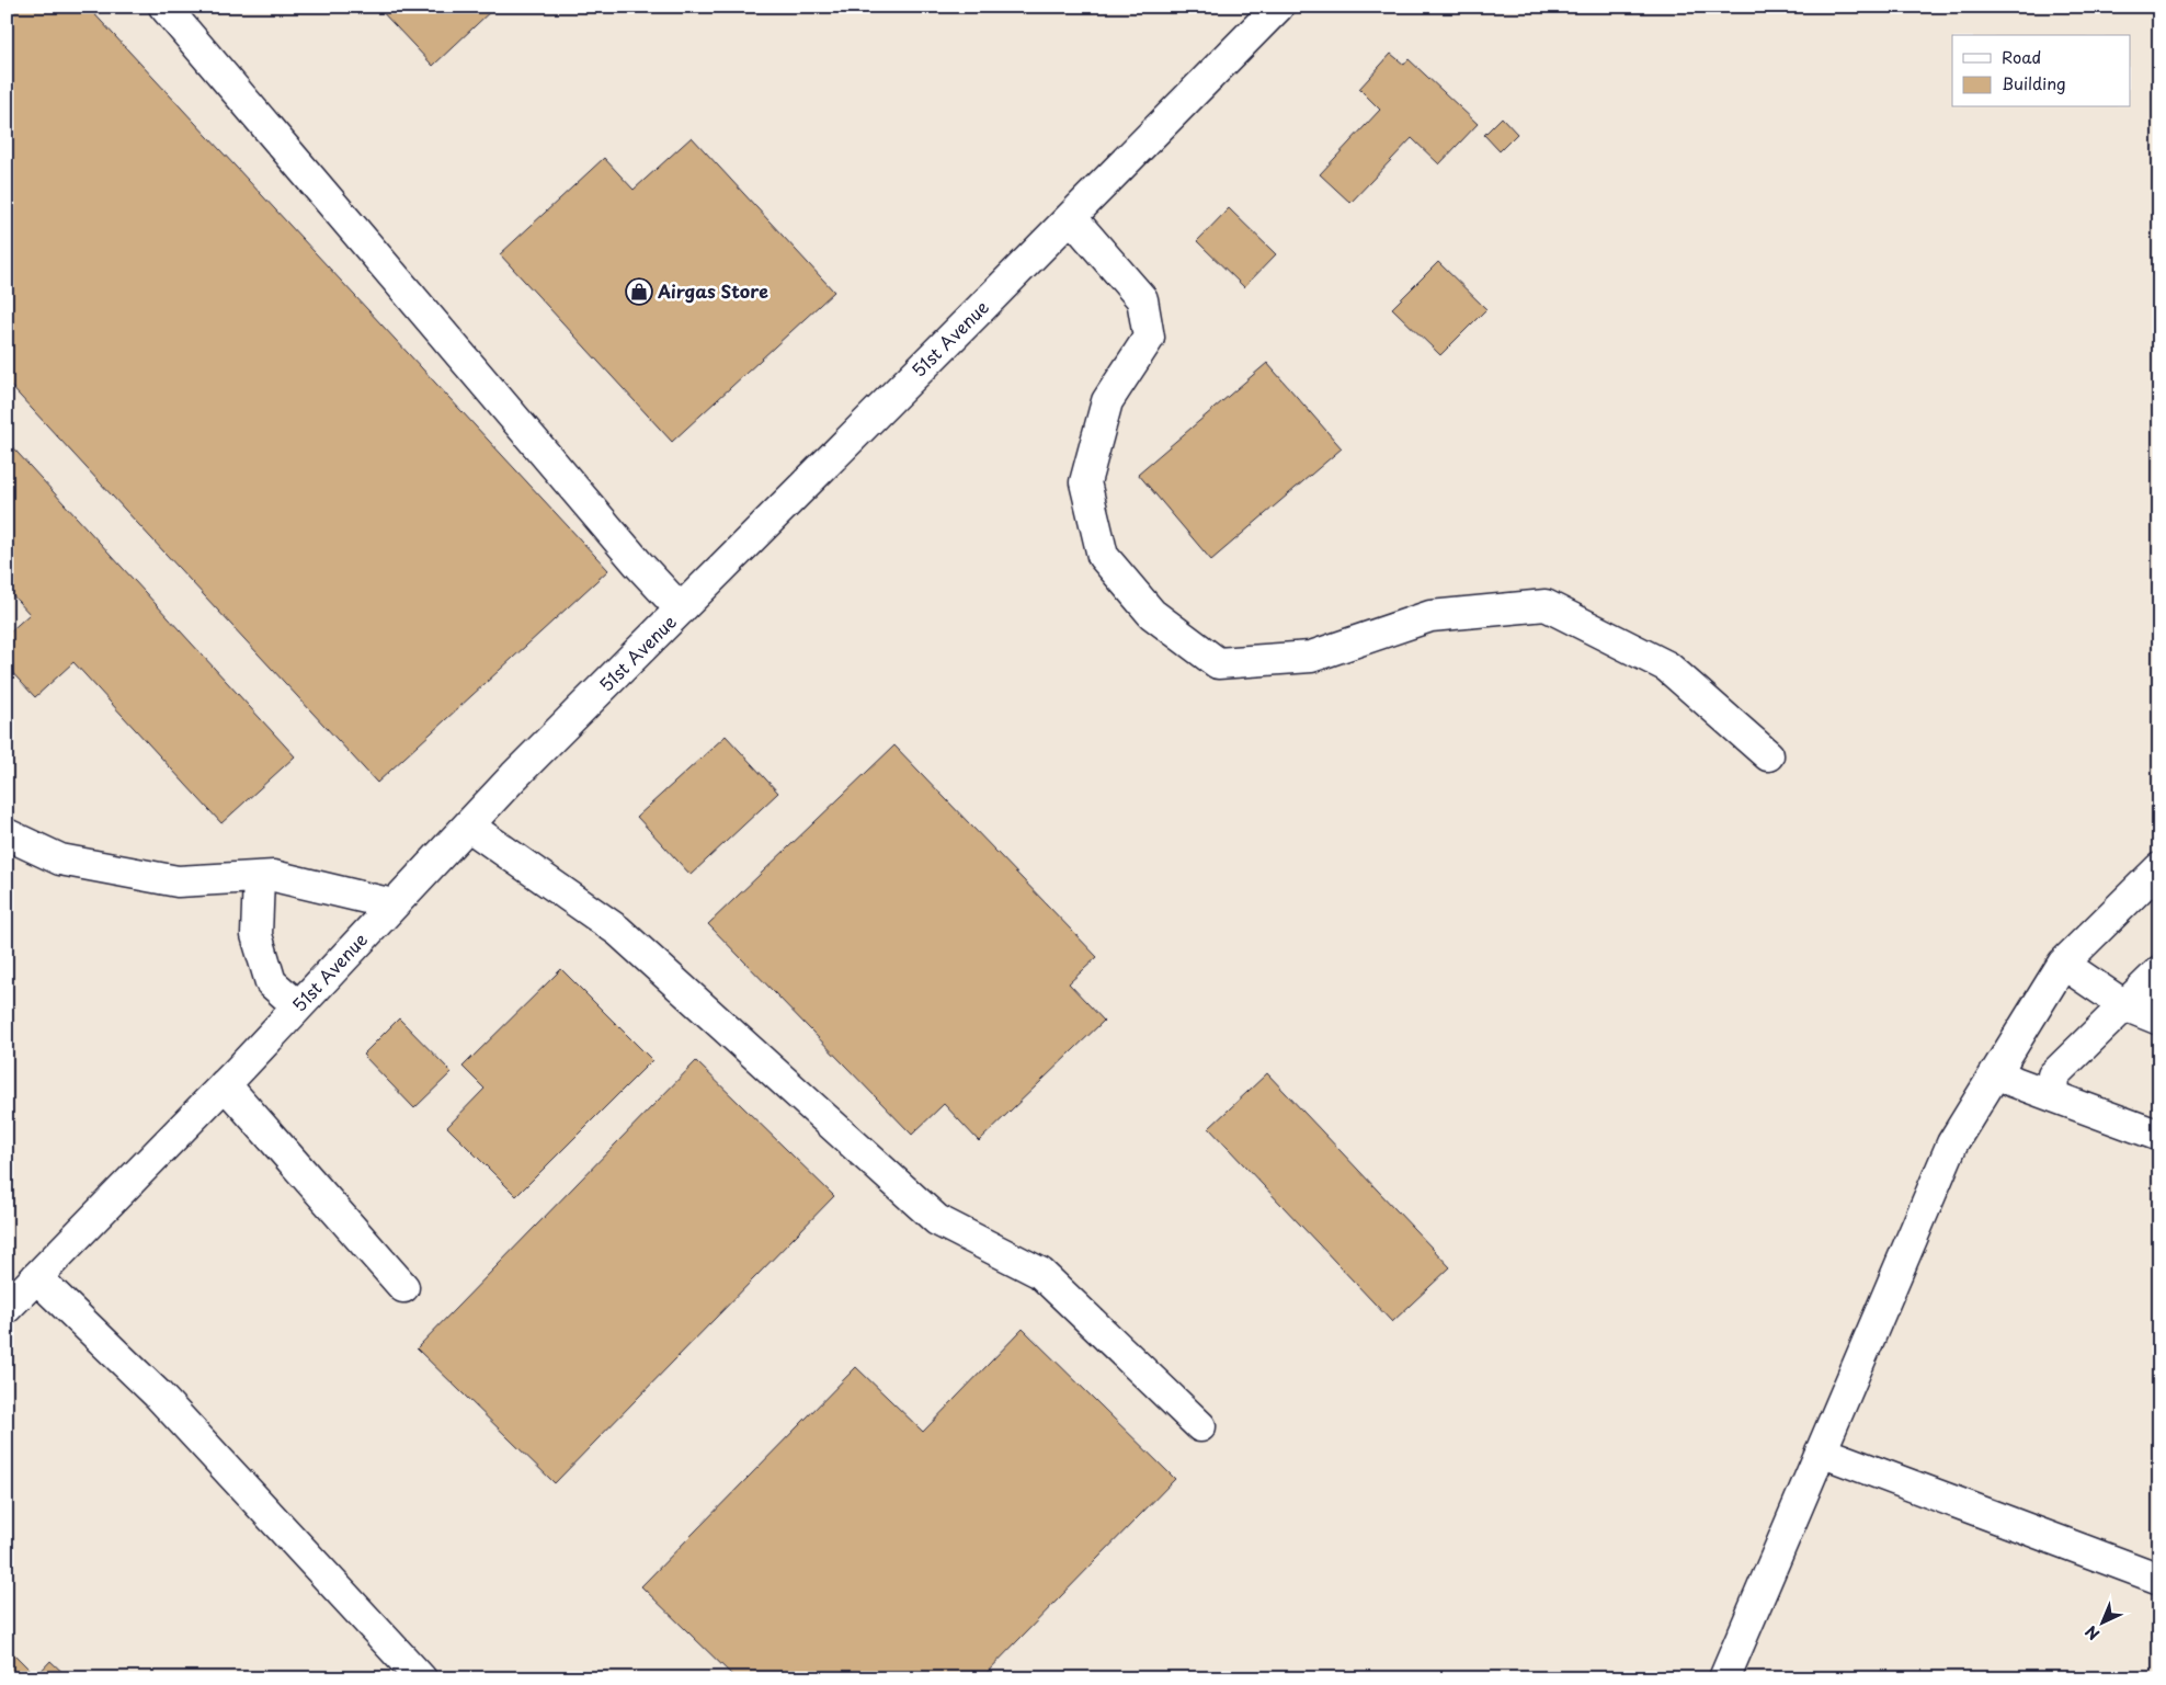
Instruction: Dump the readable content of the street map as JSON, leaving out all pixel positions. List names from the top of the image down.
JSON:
{
  "streets": {
    "street": ["51st Avenue"]
  },
  "places": {
    "shop": ["Airgas Store"]
  },
  "legend": ["Road", "Building"],
  "north": "bottom left"
}
